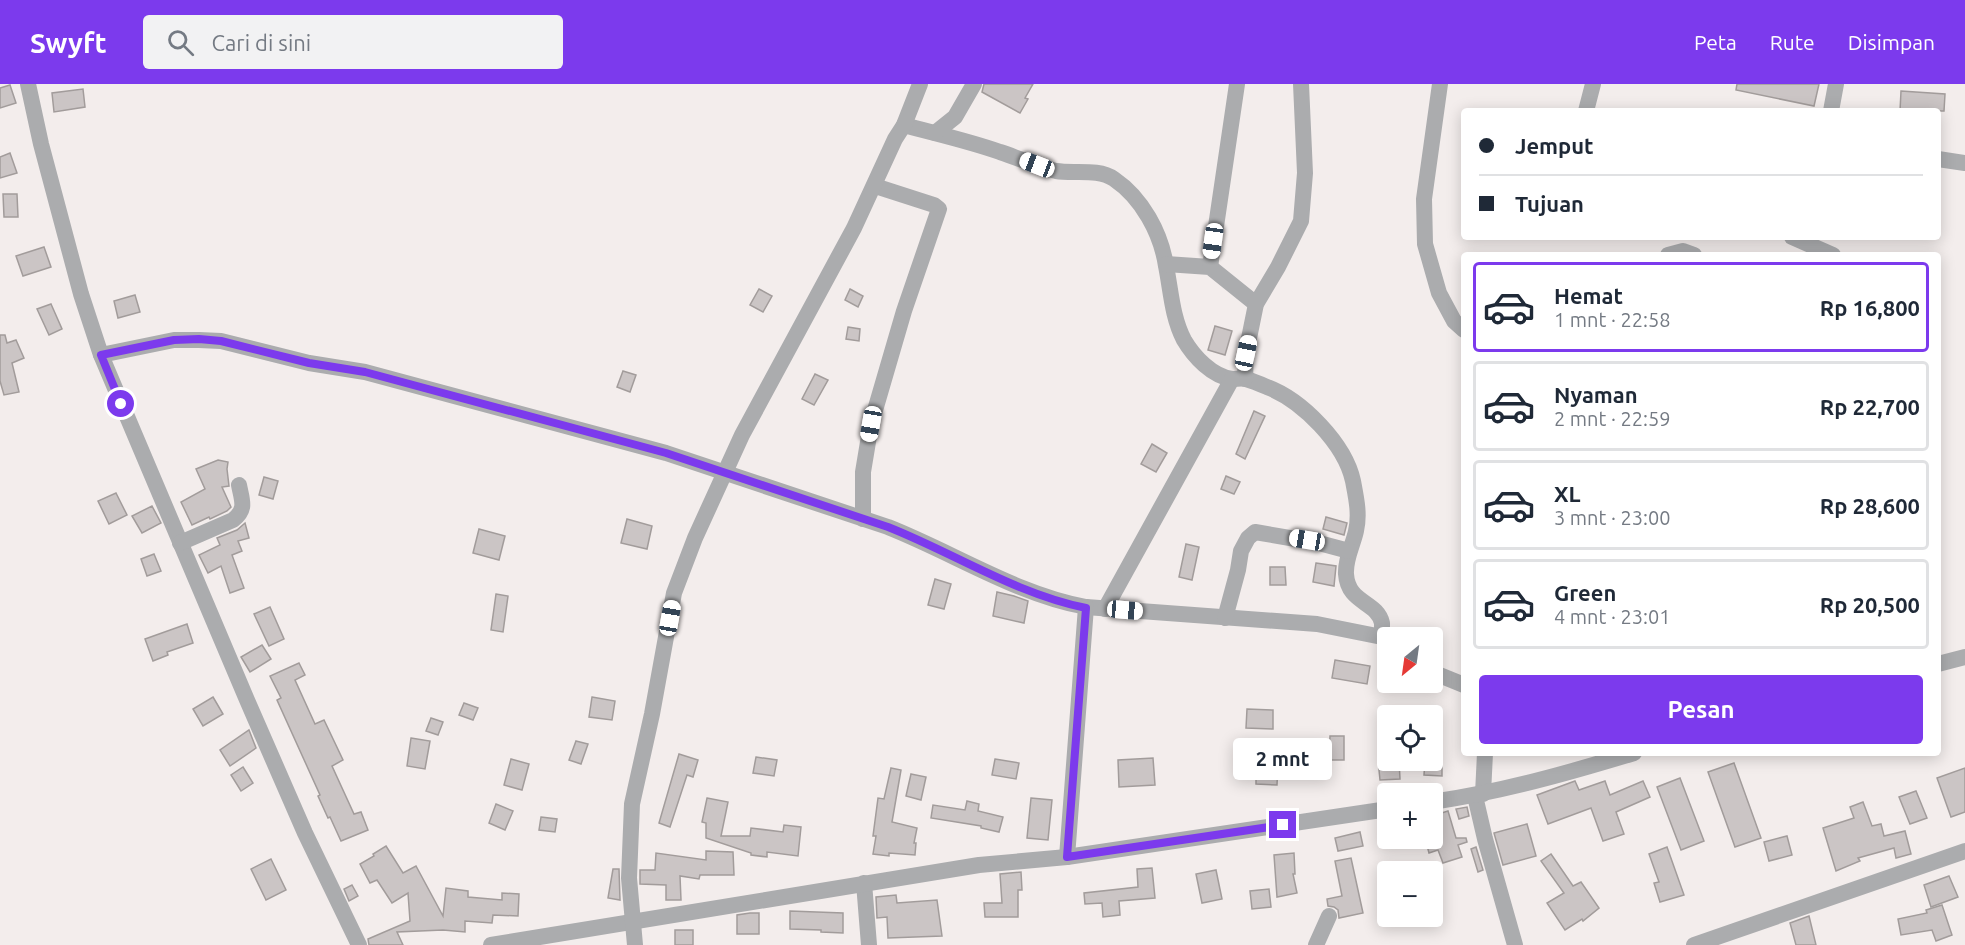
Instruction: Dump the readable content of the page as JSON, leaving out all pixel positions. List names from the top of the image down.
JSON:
{
  "north": "bottom left",
  "page": {
    "header": "Swyft",
    "search": "Cari di sini",
    "nav": ["Peta", "Rute", "Disimpan"],
    "banner": ["Jemput", "Tujuan"],
    "list": [
      {
        "name": "Hemat",
        "note": "1 mnt · 22:58",
        "value": "Rp 16,800"
      },
      {
        "name": "Nyaman",
        "note": "2 mnt · 22:59",
        "value": "Rp 22,700"
      },
      {
        "name": "XL",
        "note": "3 mnt · 23:00",
        "value": "Rp 28,600"
      },
      {
        "name": "Green",
        "note": "4 mnt · 23:01",
        "value": "Rp 20,500"
      }
    ],
    "map_buttons": ["+", "−"],
    "buttons": "Pesan",
    "bubble": "2 mnt"
  }
}
